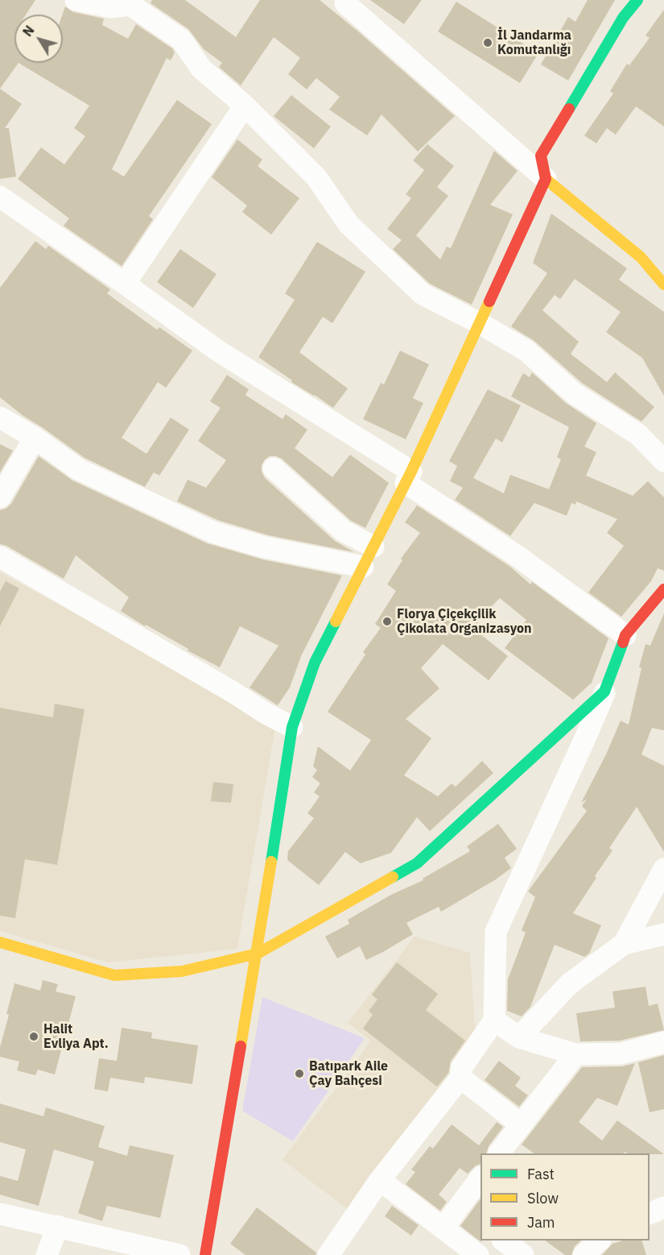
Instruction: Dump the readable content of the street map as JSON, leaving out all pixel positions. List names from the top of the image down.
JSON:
{
  "places": [
    "İl Jandarma Komutanlığı",
    "Florya Çiçekçilik Çikolata Organizasyon",
    "Halit Evliya Apt.",
    "Batıpark Aile Çay Bahçesi"
  ],
  "legend": ["Fast", "Slow", "Jam"],
  "north": "top left"
}
